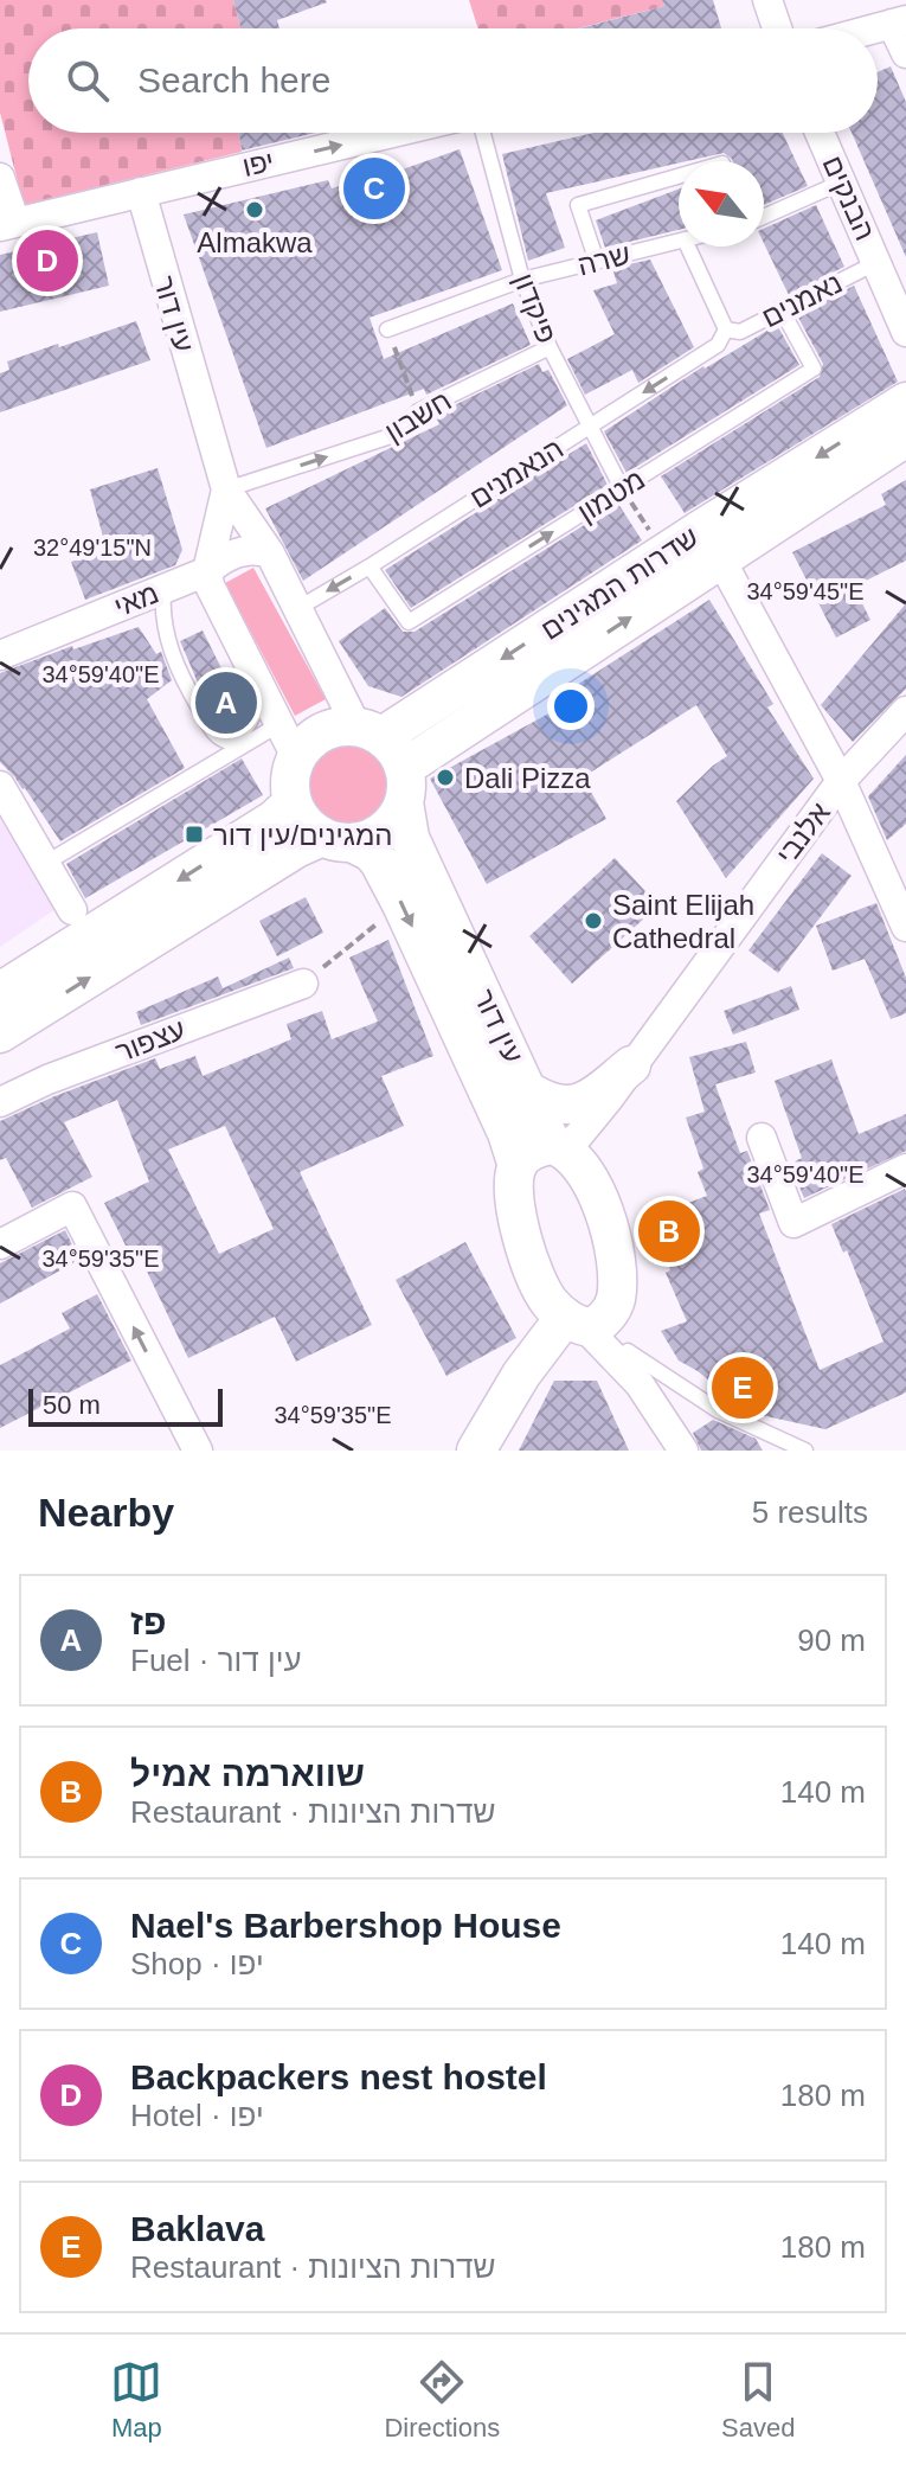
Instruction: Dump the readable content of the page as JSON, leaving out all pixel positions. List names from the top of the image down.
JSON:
{
  "streets": {
    "street": [
      "יפו",
      "הבנקים",
      "עין דור",
      "שדרות המגינים",
      "מאי",
      "אלנבי",
      "עצפור"
    ],
    "lane": [
      "שרה",
      "נאמנים",
      "פיקדון",
      "חשבון",
      "הנאמנים",
      "מטמון"
    ]
  },
  "crossings": [
    ["יפו", "עין דור"],
    ["הבנקים", "נאמנים"],
    ["שרה", "פיקדון"],
    ["נאמנים", "הנאמנים"],
    ["נאמנים", "מטמון"],
    ["פיקדון", "חשבון"],
    ["פיקדון", "הנאמנים"],
    ["פיקדון", "מטמון"],
    ["עין דור", "חשבון"],
    ["עין דור", "הנאמנים"],
    ["עין דור", "שדרות המגינים"],
    ["עין דור", "מאי"],
    ["עין דור", "אלנבי"],
    ["הנאמנים", "מטמון"]
  ],
  "one_way": [
    "יפו",
    "חשבון",
    "הנאמנים",
    "מטמון"
  ],
  "places": {
    "other": ["Almakwa", "Dali Pizza", "Saint Elijah Cathedral"],
    "transit": ["המגינים/עין דור"]
  },
  "scale_bar": "50 m",
  "north": "top left",
  "page": {
    "search": "Search here",
    "pins": [
      "C",
      "D",
      "A",
      "B",
      "E"
    ],
    "scale": "50 m",
    "heading": ["Nearby", "5 results"],
    "list": [
      {
        "mark": "A",
        "name": "פז",
        "note": "Fuel · עין דור",
        "value": "90 m"
      },
      {
        "mark": "B",
        "name": "שווארמה אמיל",
        "note": "Restaurant · שדרות הציונות",
        "value": "140 m"
      },
      {
        "mark": "C",
        "name": "Nael's Barbershop House",
        "note": "Shop · יפו",
        "value": "140 m"
      },
      {
        "mark": "D",
        "name": "Backpackers nest hostel",
        "note": "Hotel · יפו",
        "value": "180 m"
      },
      {
        "mark": "E",
        "name": "Baklava",
        "note": "Restaurant · שדרות הציונות",
        "value": "180 m"
      }
    ],
    "nav": ["Map", "Directions", "Saved"]
  },
  "coordinates": [
    "32°49'15\"N",
    "34°59'45\"E",
    "34°59'40\"E",
    "34°59'35\"E"
  ]
}
